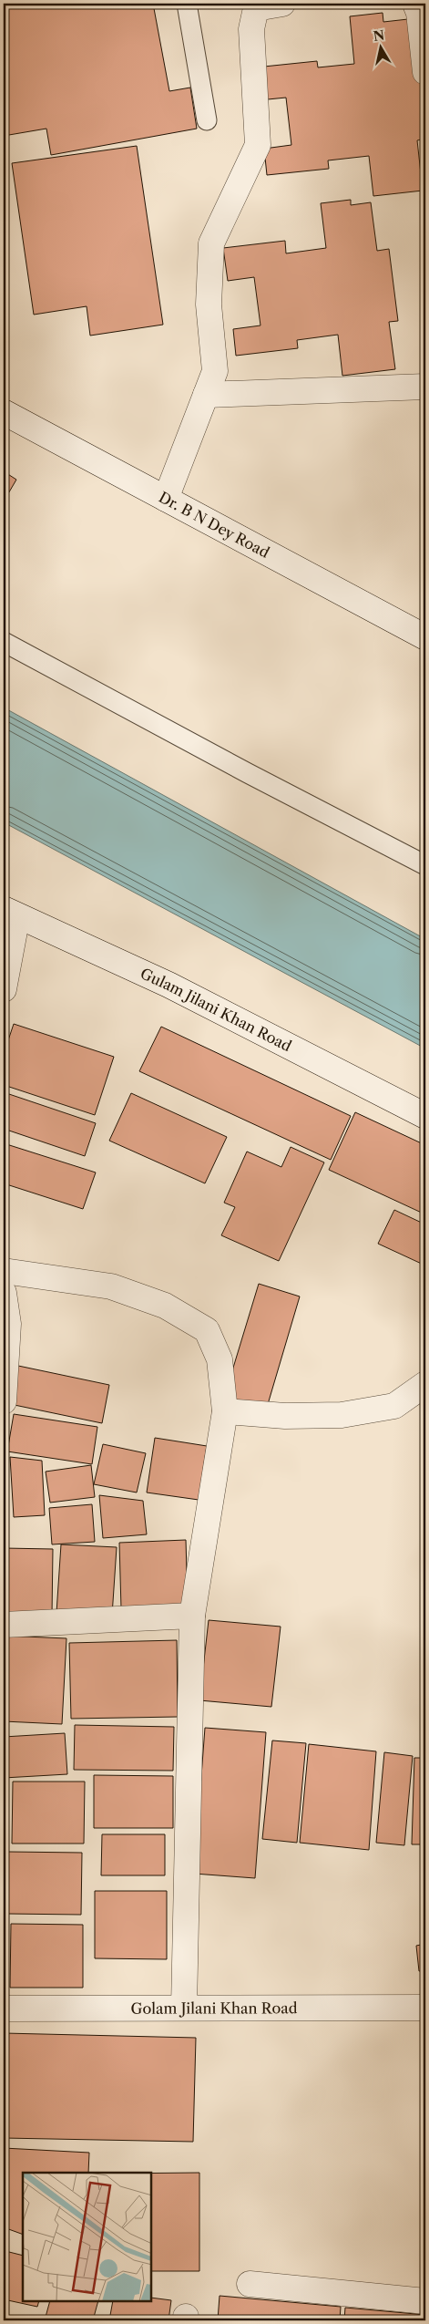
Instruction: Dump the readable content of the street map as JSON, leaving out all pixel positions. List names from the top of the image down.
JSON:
{
  "streets": {
    "street": ["Dr. B N Dey Road", "Gulam Jilani Khan Road", "Golam Jilani Khan Road"]
  },
  "north": "top"
}
